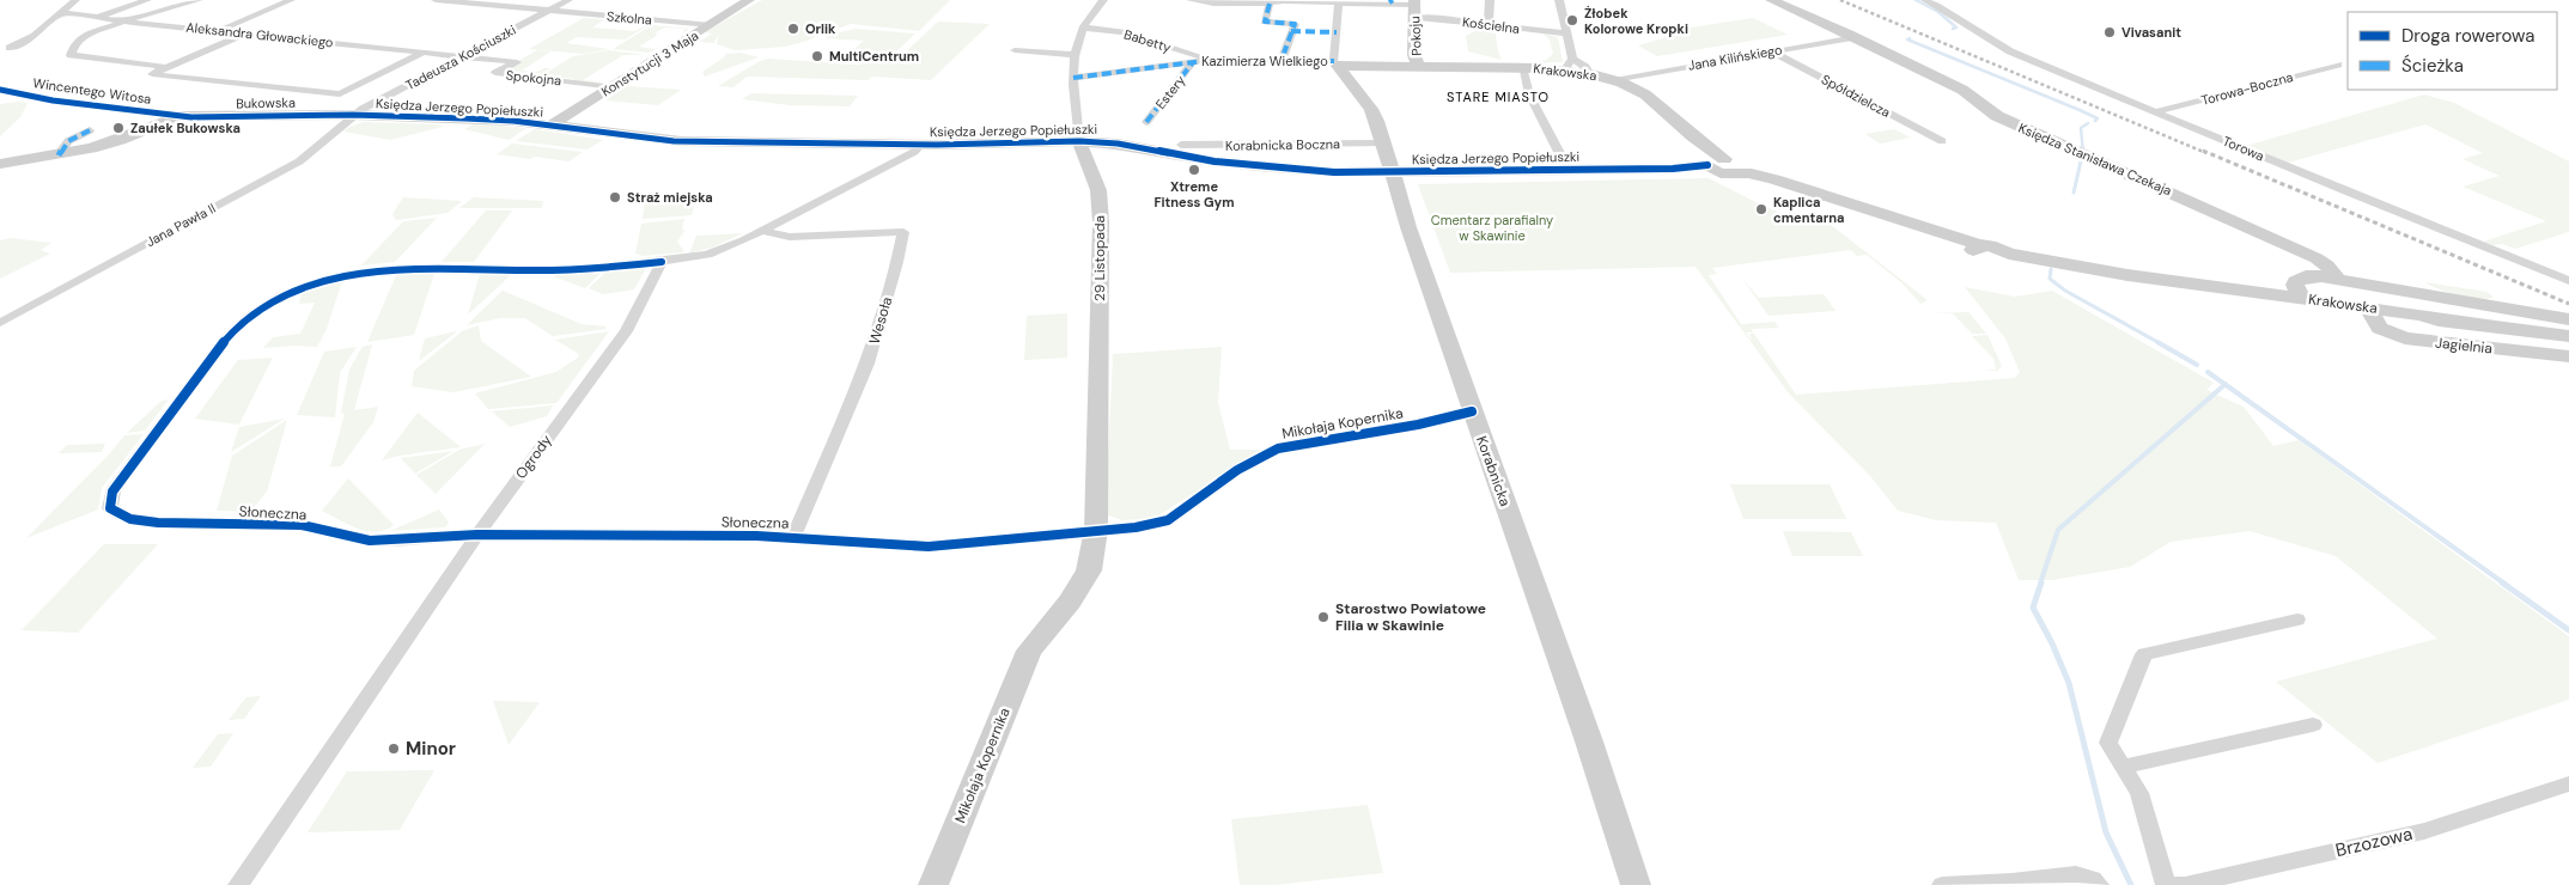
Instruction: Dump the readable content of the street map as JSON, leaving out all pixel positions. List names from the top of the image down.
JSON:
{
  "streets": {
    "street": [
      "Szkolna",
      "Kościelna",
      "Aleksandra Głowackiego",
      "Pokoju",
      "Babetty",
      "Tadeusza Kościuszki",
      "Jana Kilińskiego",
      "Kazimierza Wielkiego",
      "Konstytucji 3 Maja",
      "Krakowska",
      "Spokojna",
      "Torowa-Boczna",
      "Wincentego Witosa",
      "Estery",
      "Spółdzielcza",
      "Bukowska",
      "Księdza Jerzego Popiełuszki",
      "Korabnicka Boczna",
      "Torowa",
      "Księdza Stanisława Czekaja",
      "Jana Pawła II",
      "29 Listopada",
      "Wesoła",
      "Jagielnia",
      "Mikołaja Kopernika",
      "Ogrody",
      "Korabnicka",
      "Słoneczna",
      "Brzozowa"
    ]
  },
  "crossings": [
    ["Szkolna", "Tadeusza Kościuszki"],
    ["Szkolna", "Konstytucji 3 Maja"],
    ["Kościelna", "Pokoju"],
    ["Aleksandra Głowackiego", "Tadeusza Kościuszki"],
    ["Aleksandra Głowackiego", "Spokojna"],
    ["Pokoju", "Kazimierza Wielkiego"],
    ["Pokoju", "Krakowska"],
    ["Babetty", "Kazimierza Wielkiego"],
    ["Babetty", "29 Listopada"],
    ["Tadeusza Kościuszki", "Spokojna"],
    ["Tadeusza Kościuszki", "Bukowska"],
    ["Tadeusza Kościuszki", "Księdza Jerzego Popiełuszki"],
    ["Tadeusza Kościuszki", "Jana Pawła II"],
    ["Jana Kilińskiego", "Krakowska"],
    ["Jana Kilińskiego", "Spółdzielcza"],
    ["Jana Kilińskiego", "Księdza Stanisława Czekaja"],
    ["Kazimierza Wielkiego", "Krakowska"],
    ["Kazimierza Wielkiego", "Estery"],
    ["Kazimierza Wielkiego", "29 Listopada"],
    ["Kazimierza Wielkiego", "Korabnicka"],
    ["Konstytucji 3 Maja", "Spokojna"],
    ["Konstytucji 3 Maja", "Księdza Jerzego Popiełuszki"],
    ["Krakowska", "Księdza Jerzego Popiełuszki"],
    ["Krakowska", "Jagielnia"],
    ["Torowa-Boczna", "Torowa"],
    ["Wincentego Witosa", "Bukowska"],
    ["Bukowska", "Księdza Jerzego Popiełuszki"],
    ["Bukowska", "Jana Pawła II"],
    ["Księdza Jerzego Popiełuszki", "Jana Pawła II"],
    ["Księdza Jerzego Popiełuszki", "29 Listopada"],
    ["Księdza Jerzego Popiełuszki", "Korabnicka"],
    ["Korabnicka Boczna", "Korabnicka"],
    ["29 Listopada", "Mikołaja Kopernika"],
    ["29 Listopada", "Słoneczna"],
    ["Wesoła", "Słoneczna"],
    ["Mikołaja Kopernika", "Korabnicka"],
    ["Mikołaja Kopernika", "Słoneczna"],
    ["Ogrody", "Słoneczna"]
  ],
  "districts": ["STARE MIASTO"],
  "parks": ["Cmentarz parafialny w Skawinie"],
  "places": [
    "Żłobek Kolorowe Kropki",
    "Orlik",
    "Vivasanit",
    "MultiCentrum",
    "Zaułek Bukowska",
    "Xtreme Fitness Gym",
    "Straż miejska",
    "Kaplica cmentarna",
    "Starostwo Powiatowe Filia w Skawinie",
    "Minor"
  ],
  "legend": ["Droga rowerowa", "Ścieżka"]
}
